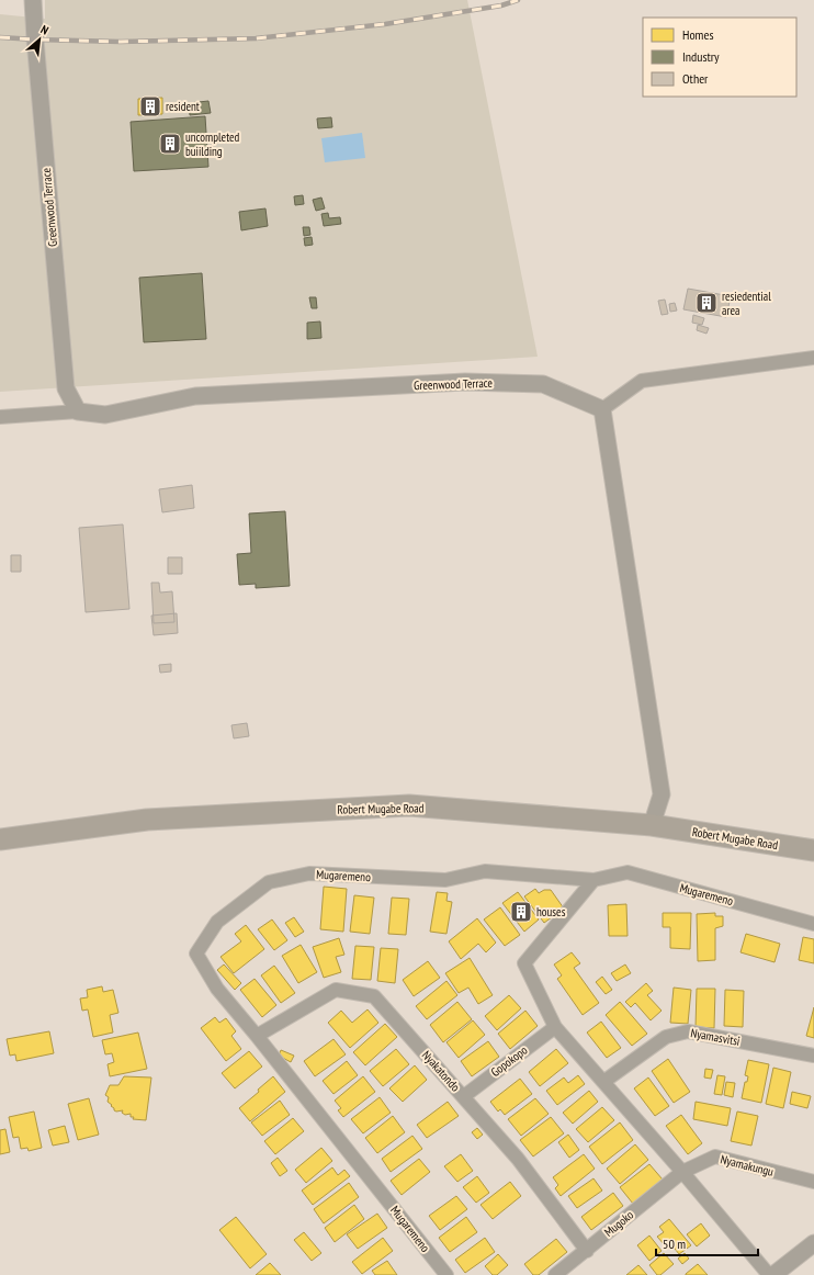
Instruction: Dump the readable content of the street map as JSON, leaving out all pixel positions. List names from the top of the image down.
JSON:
{
  "streets": {
    "main road": ["Robert Mugabe Road"],
    "street": [
      "Greenwood Terrace",
      "Mugaremeno",
      "Nyamasvitsi",
      "Gopokopo",
      "Nyakatondo",
      "Nyamakungu",
      "Mugoko"
    ]
  },
  "crossings": [
    ["Mugaremeno", "Nyakatondo"],
    ["Gopokopo", "Nyakatondo"],
    ["Nyakatondo", "Mugoko"],
    ["Nyamakungu", "Mugoko"]
  ],
  "places": {
    "building": [
      "resident",
      "uncompleted buiilding",
      "resiedential area",
      "houses"
    ]
  },
  "legend": ["Homes", "Industry", "Other"],
  "scale_bar": "50 m",
  "north": "top right"
}
